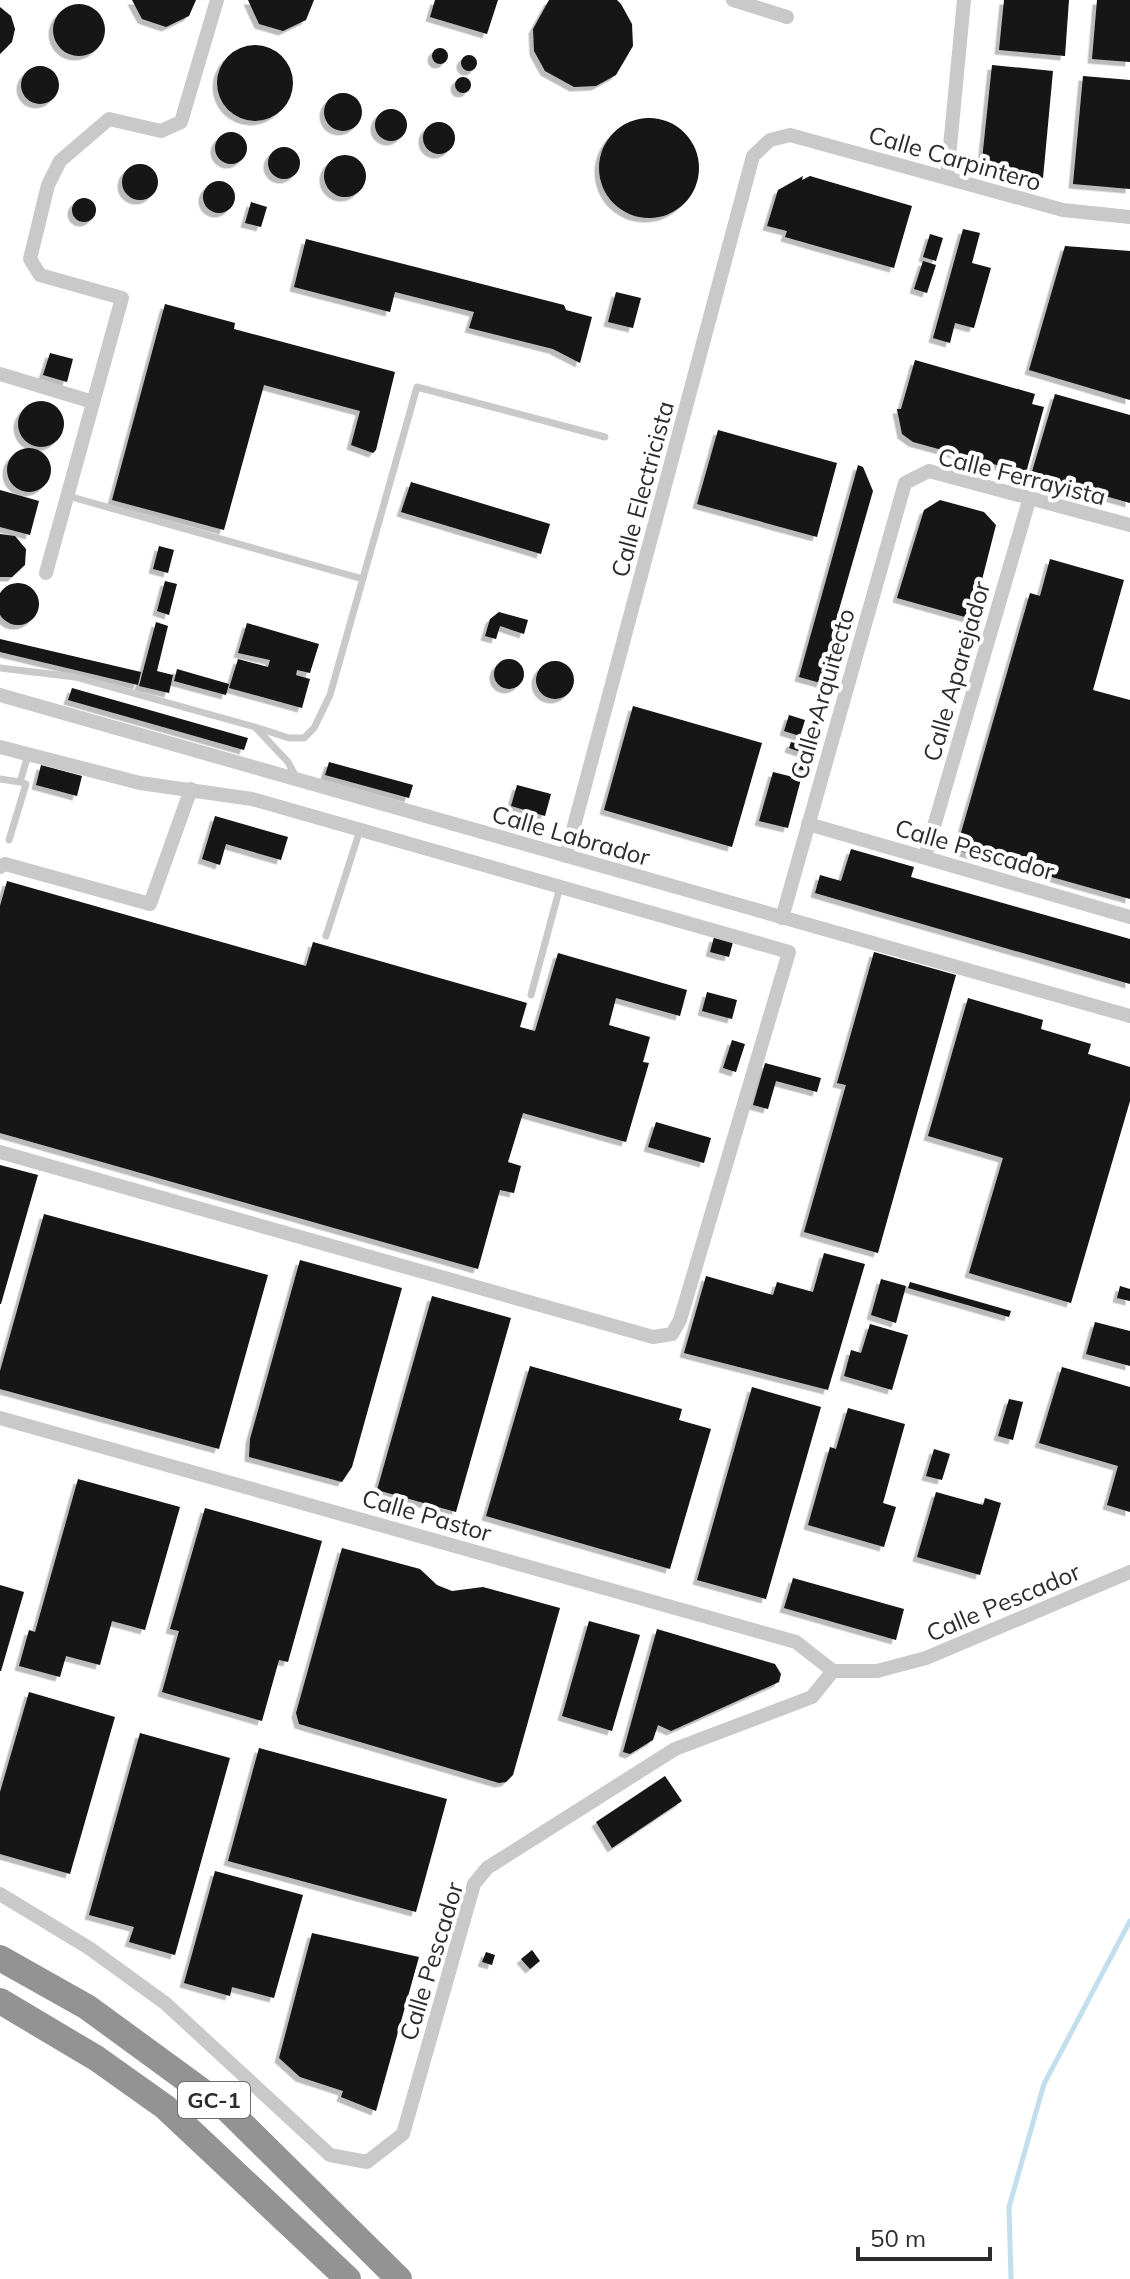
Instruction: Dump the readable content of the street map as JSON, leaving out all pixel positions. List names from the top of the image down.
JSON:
{
  "streets": {
    "highway": ["GC-1"],
    "street": [
      "Calle Carpintero",
      "Calle Ferrayista",
      "Calle Electricista",
      "Calle Aparejador",
      "Calle Arquitecto",
      "Calle Labrador",
      "Calle Pescador",
      "Calle Pastor"
    ]
  },
  "crossings": [
    ["Calle Carpintero", "Calle Electricista"],
    ["Calle Ferrayista", "Calle Aparejador"],
    ["Calle Ferrayista", "Calle Arquitecto"],
    ["Calle Electricista", "Calle Labrador"],
    ["Calle Aparejador", "Calle Pescador"],
    ["Calle Arquitecto", "Calle Labrador"],
    ["Calle Arquitecto", "Calle Pescador"],
    ["Calle Pescador", "Calle Pastor"]
  ],
  "scale_bar": "50 m"
}
